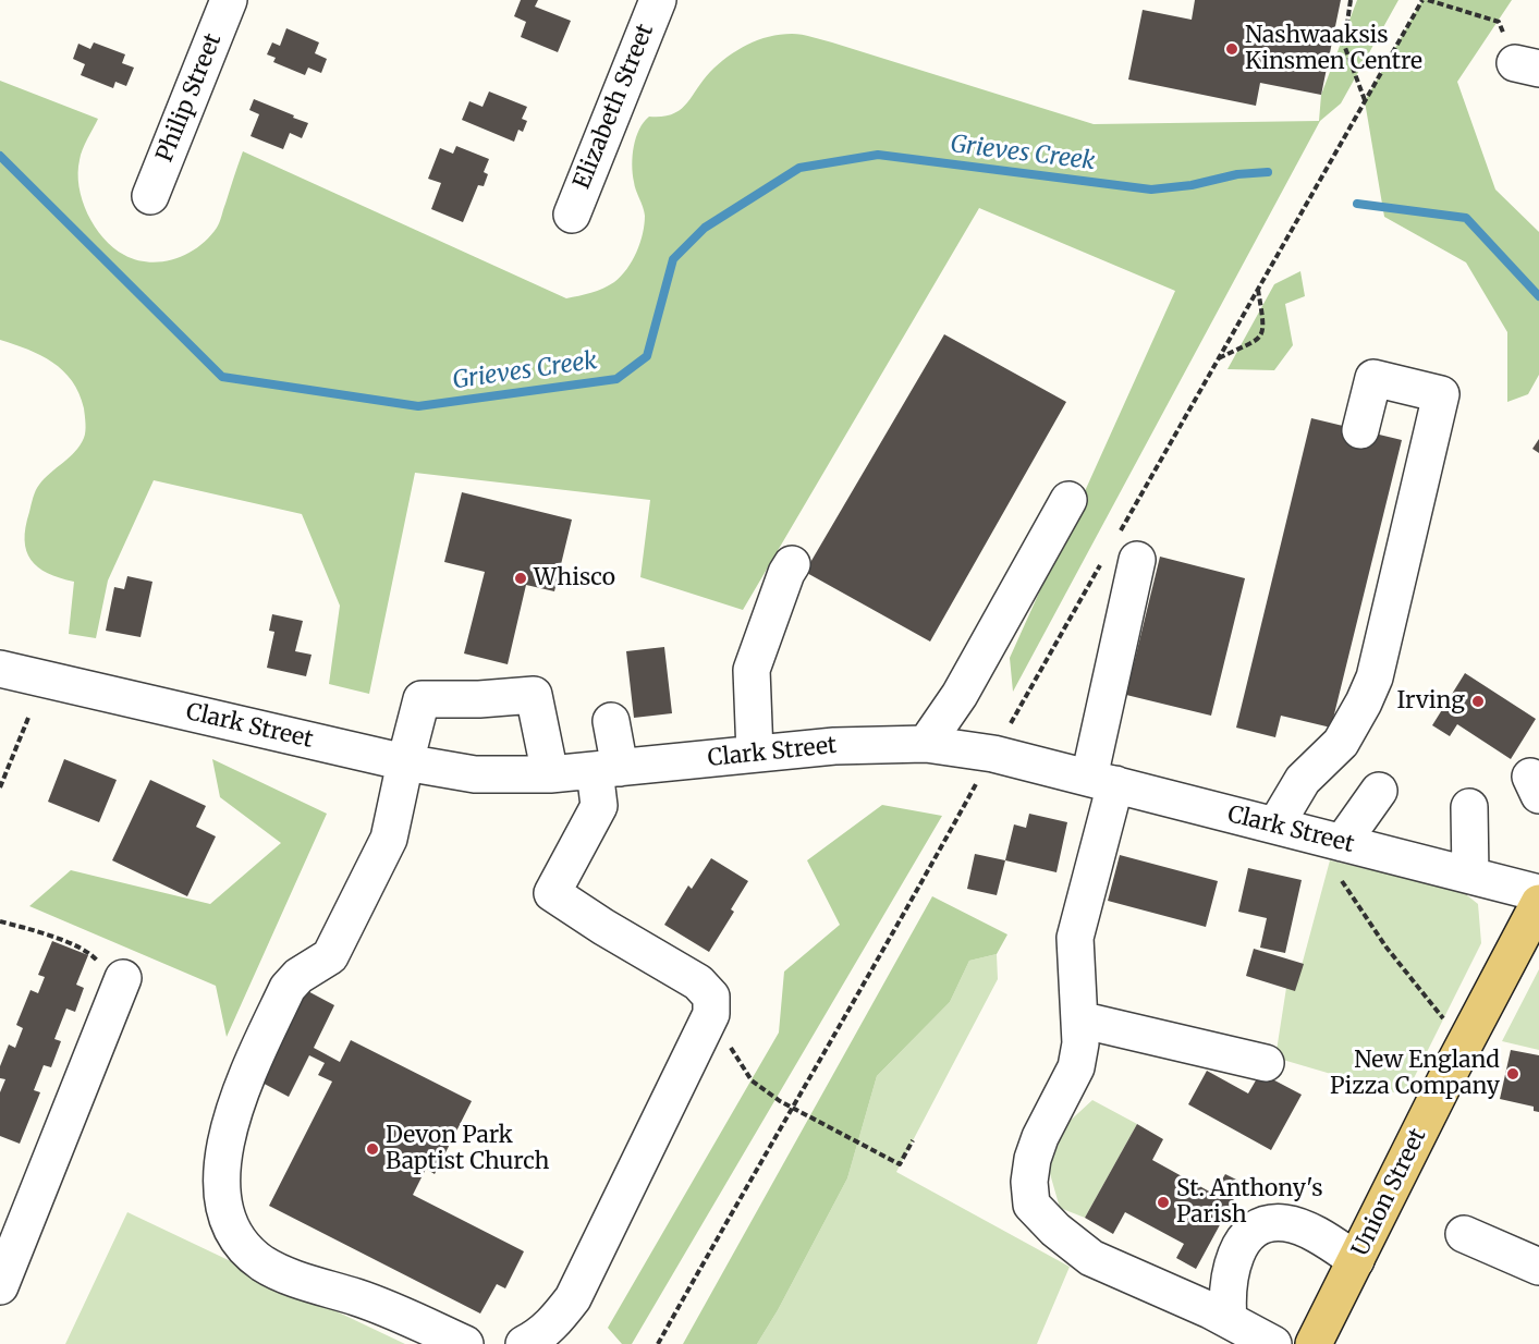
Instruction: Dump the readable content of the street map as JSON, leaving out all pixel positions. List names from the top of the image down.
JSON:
{
  "streets": {
    "main road": ["Union Street"],
    "street": ["Philip Street", "Elizabeth Street", "Clark Street"]
  },
  "water": ["Grieves Creek"],
  "places": [
    "Nashwaaksis Kinsmen Centre",
    "Whisco",
    "Irving",
    "New England Pizza Company",
    "Devon Park Baptist Church",
    "St. Anthony's Parish"
  ]
}
